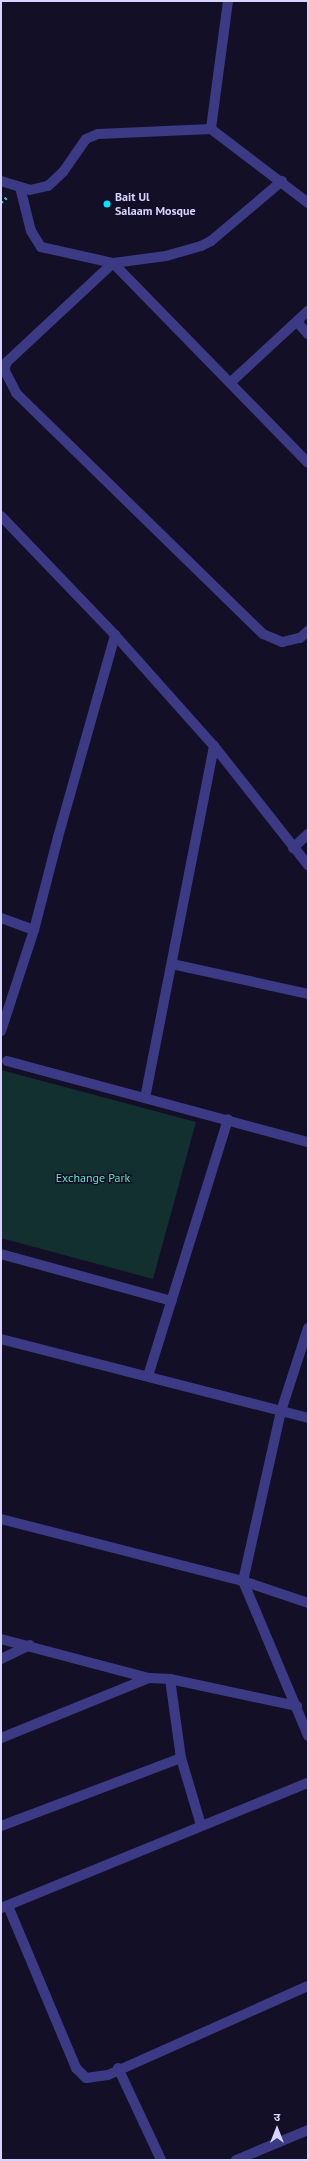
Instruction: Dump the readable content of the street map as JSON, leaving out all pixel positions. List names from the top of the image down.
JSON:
{
  "parks": ["Exchange Park"],
  "places": ["Bait Ul Salaam Mosque"],
  "north": "top"
}
